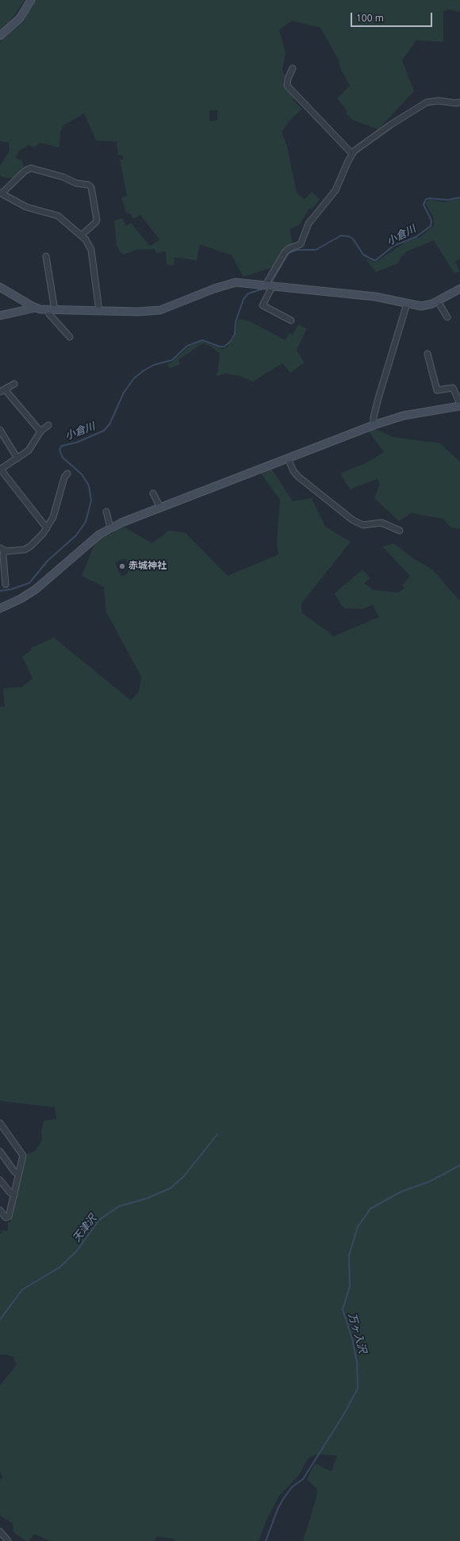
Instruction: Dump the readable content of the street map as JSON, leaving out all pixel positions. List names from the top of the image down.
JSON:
{
  "water": ["小倉川", "天津沢", "万ヶ入沢"],
  "places": ["赤城神社"],
  "scale_bar": "100 m"
}
